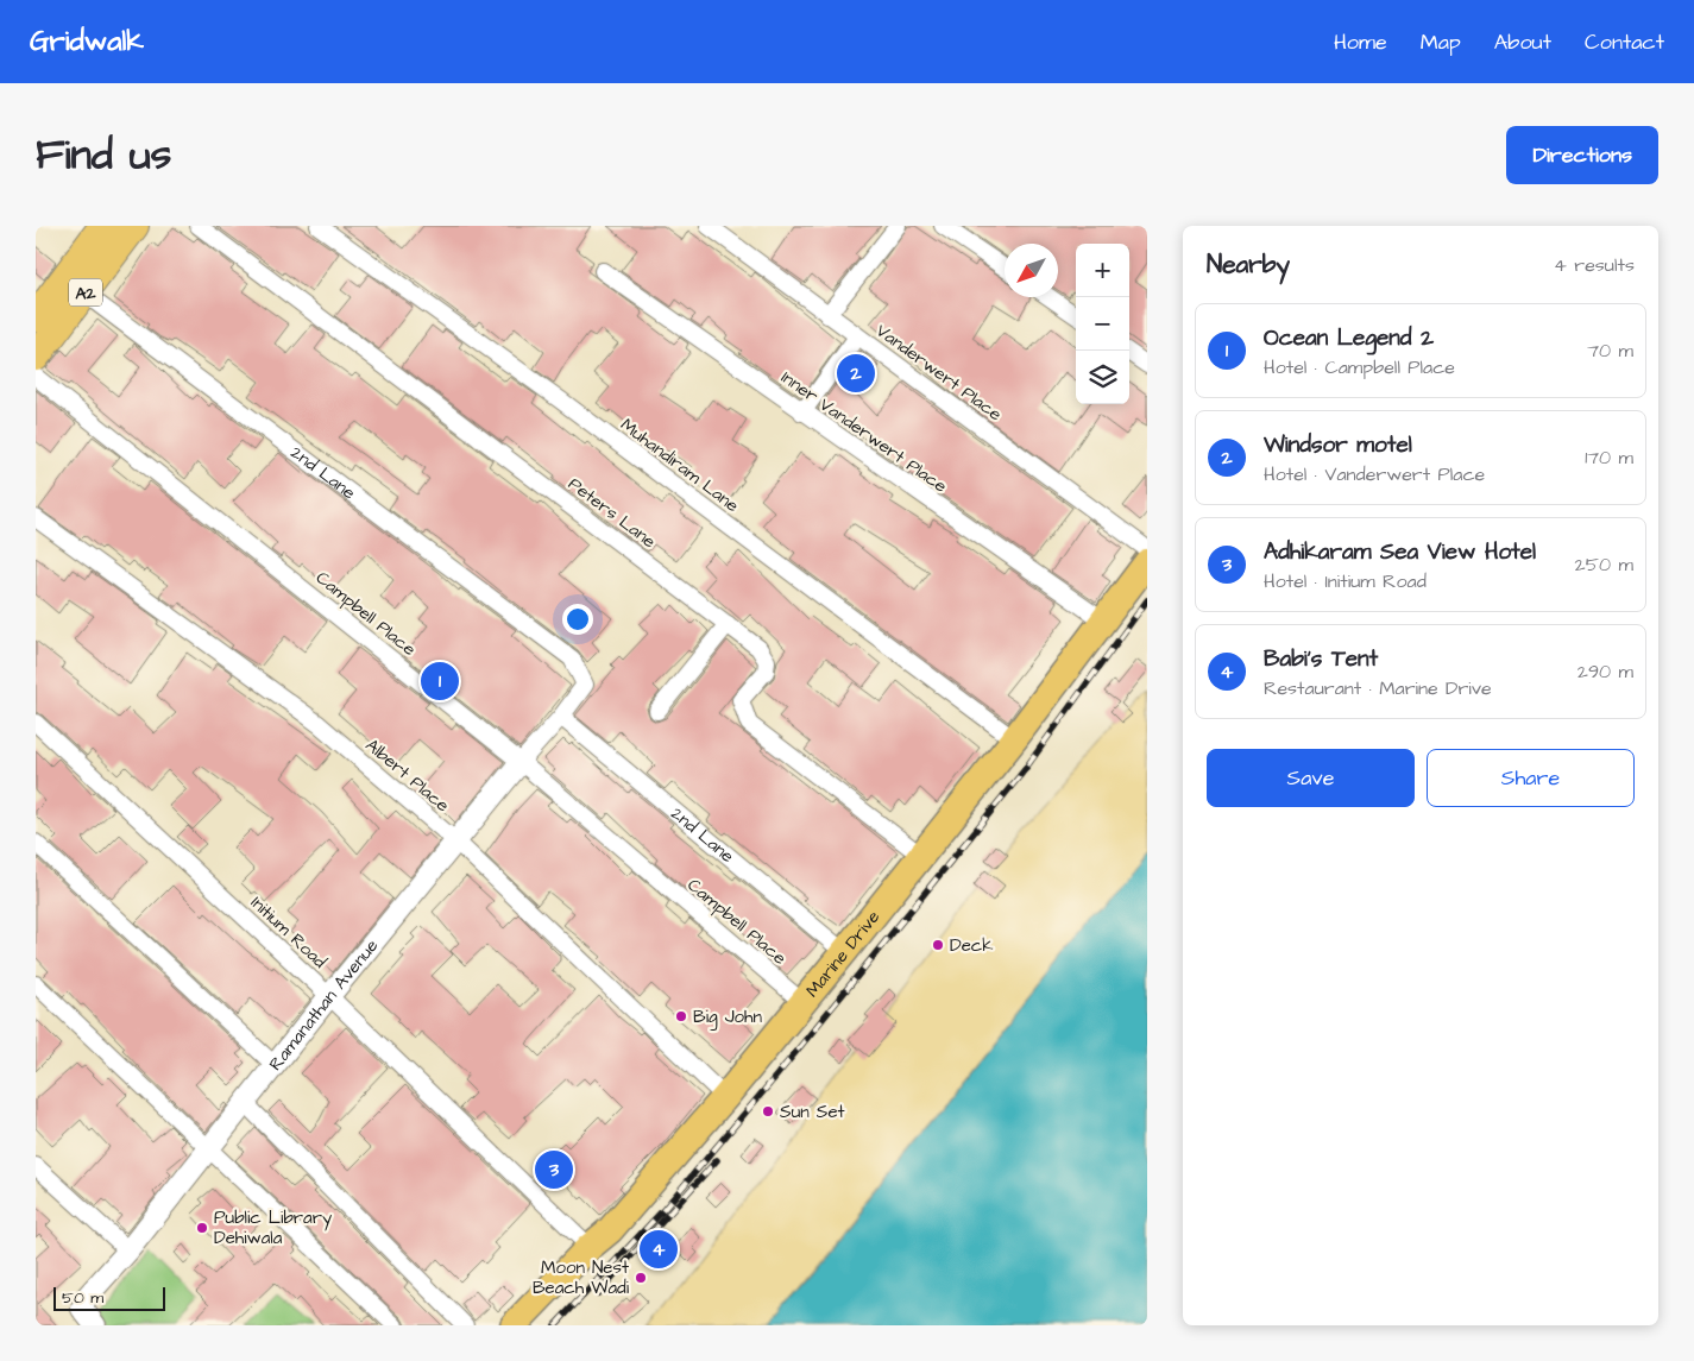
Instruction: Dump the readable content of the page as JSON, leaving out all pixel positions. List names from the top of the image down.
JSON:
{
  "streets": {
    "highway": ["A2"],
    "main road": ["Marine Drive"],
    "street": [
      "Vanderwert Place",
      "Inner Vanderwert Place",
      "Muhandiram Lane",
      "2nd Lane",
      "Peters Lane",
      "Campbell Place",
      "Albert Place",
      "Initium Road",
      "Ramanathan Avenue"
    ]
  },
  "crossings": [
    ["A2", "2nd Lane"],
    ["Inner Vanderwert Place", "Marine Drive"],
    ["Muhandiram Lane", "Marine Drive"],
    ["2nd Lane", "Marine Drive"],
    ["Peters Lane", "Marine Drive"],
    ["Campbell Place", "Marine Drive"],
    ["Campbell Place", "Ramanathan Avenue"],
    ["Albert Place", "Marine Drive"],
    ["Albert Place", "Ramanathan Avenue"],
    ["Initium Road", "Marine Drive"],
    ["Initium Road", "Ramanathan Avenue"]
  ],
  "places": [
    "Deck",
    "Big John",
    "Sun Set",
    "Public Library Dehiwala",
    "Moon Nest Beach Wadi"
  ],
  "scale_bar": "50 m",
  "north": "bottom left",
  "page": {
    "header": "Gridwalk",
    "nav": [
      "Home",
      "Map",
      "About",
      "Contact"
    ],
    "title": "Find us",
    "buttons": [
      "Directions",
      ["Save", "Share"]
    ],
    "heading": ["Nearby", "4 results"],
    "map_buttons": ["+", "−"],
    "list": [
      {
        "mark": "1",
        "name": "Ocean Legend 2",
        "note": "Hotel · Campbell Place",
        "value": "70 m"
      },
      {
        "mark": "2",
        "name": "Windsor motel",
        "note": "Hotel · Vanderwert Place",
        "value": "170 m"
      },
      {
        "mark": "3",
        "name": "Adhikaram Sea View Hotel",
        "note": "Hotel · Initium Road",
        "value": "250 m"
      },
      {
        "mark": "4",
        "name": "Babi's Tent",
        "note": "Restaurant · Marine Drive",
        "value": "290 m"
      }
    ],
    "pins": [
      "2",
      "1",
      "3",
      "4"
    ],
    "scale": "50 m"
  }
}
